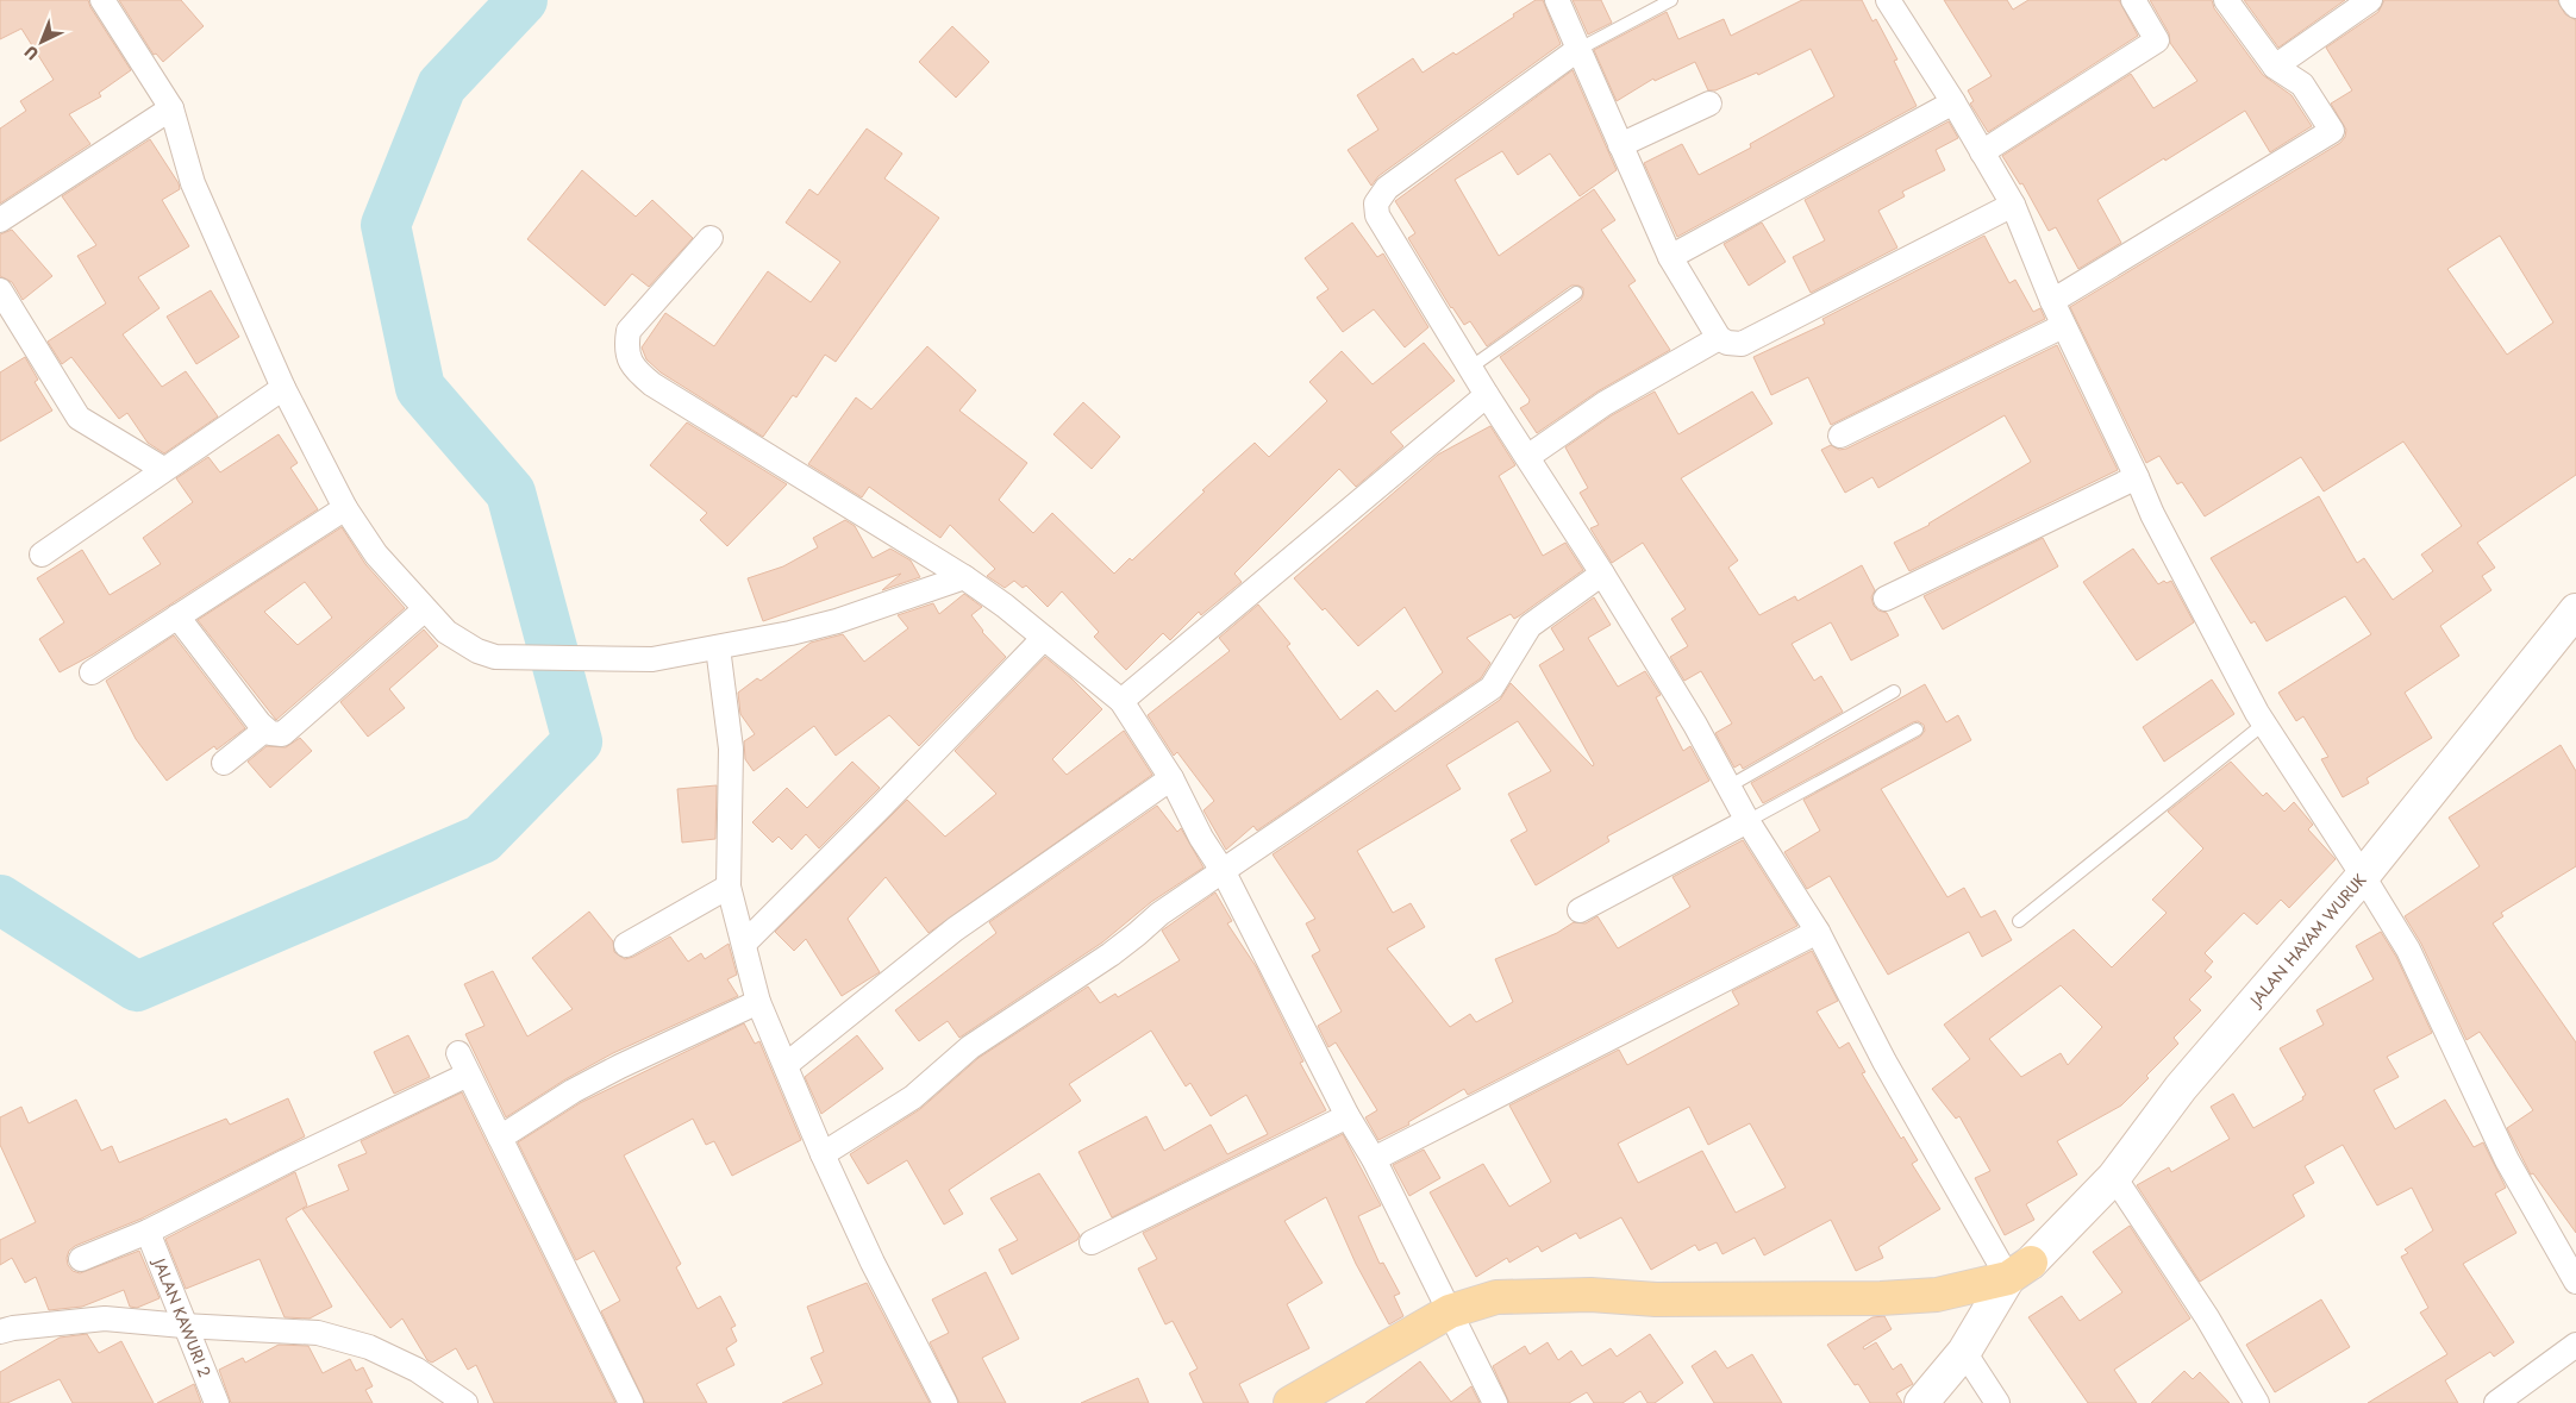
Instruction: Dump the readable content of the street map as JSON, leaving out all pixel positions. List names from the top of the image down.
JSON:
{
  "streets": {
    "main road": ["JALAN HAYAM WURUK"],
    "street": ["JALAN KAWURI 2"]
  },
  "north": "bottom left"
}
